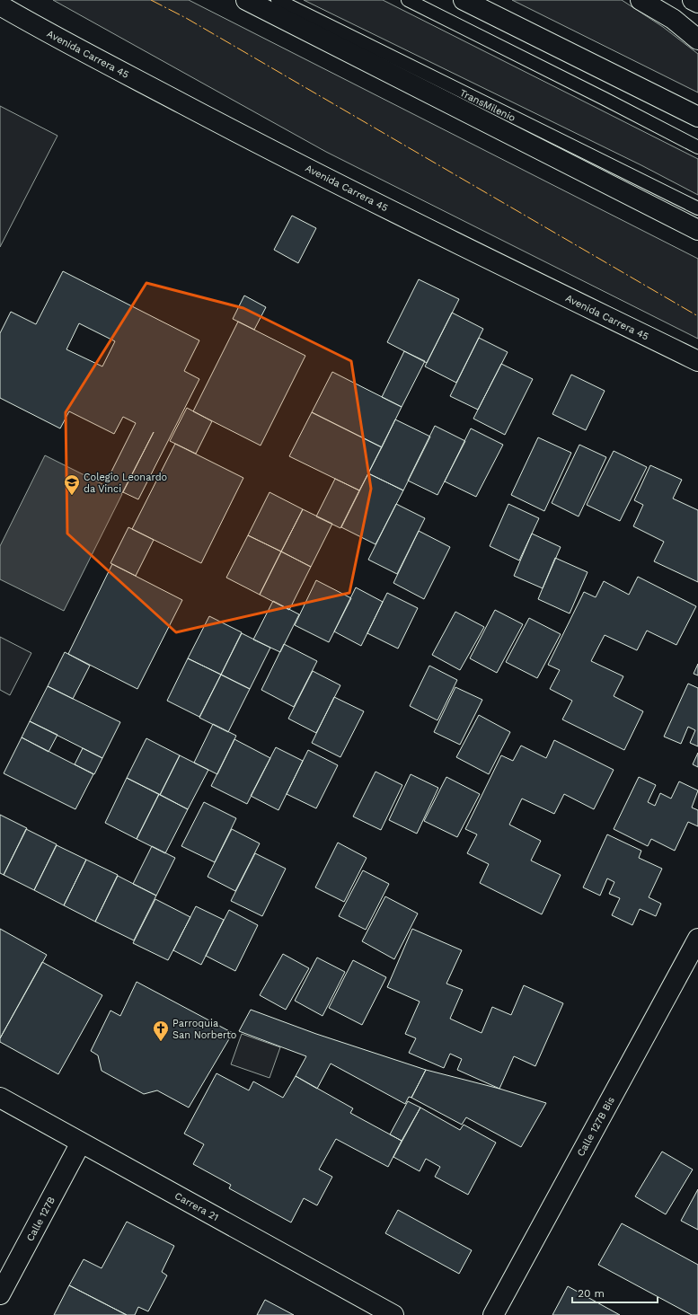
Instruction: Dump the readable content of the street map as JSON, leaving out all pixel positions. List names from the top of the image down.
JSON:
{
  "streets": {
    "main road": [
      "Avenida Carrera 45",
      "Calle 127B Bis",
      "Carrera 21",
      "Calle 127B"
    ],
    "lane": ["TransMilenio"]
  },
  "crossings": [
    ["Carrera 21", "Calle 127B"]
  ],
  "places": {
    "school or university": ["Colegio Leonardo da Vinci"],
    "church": ["Parroquia San Norberto"]
  },
  "scale_bar": "20 m"
}
